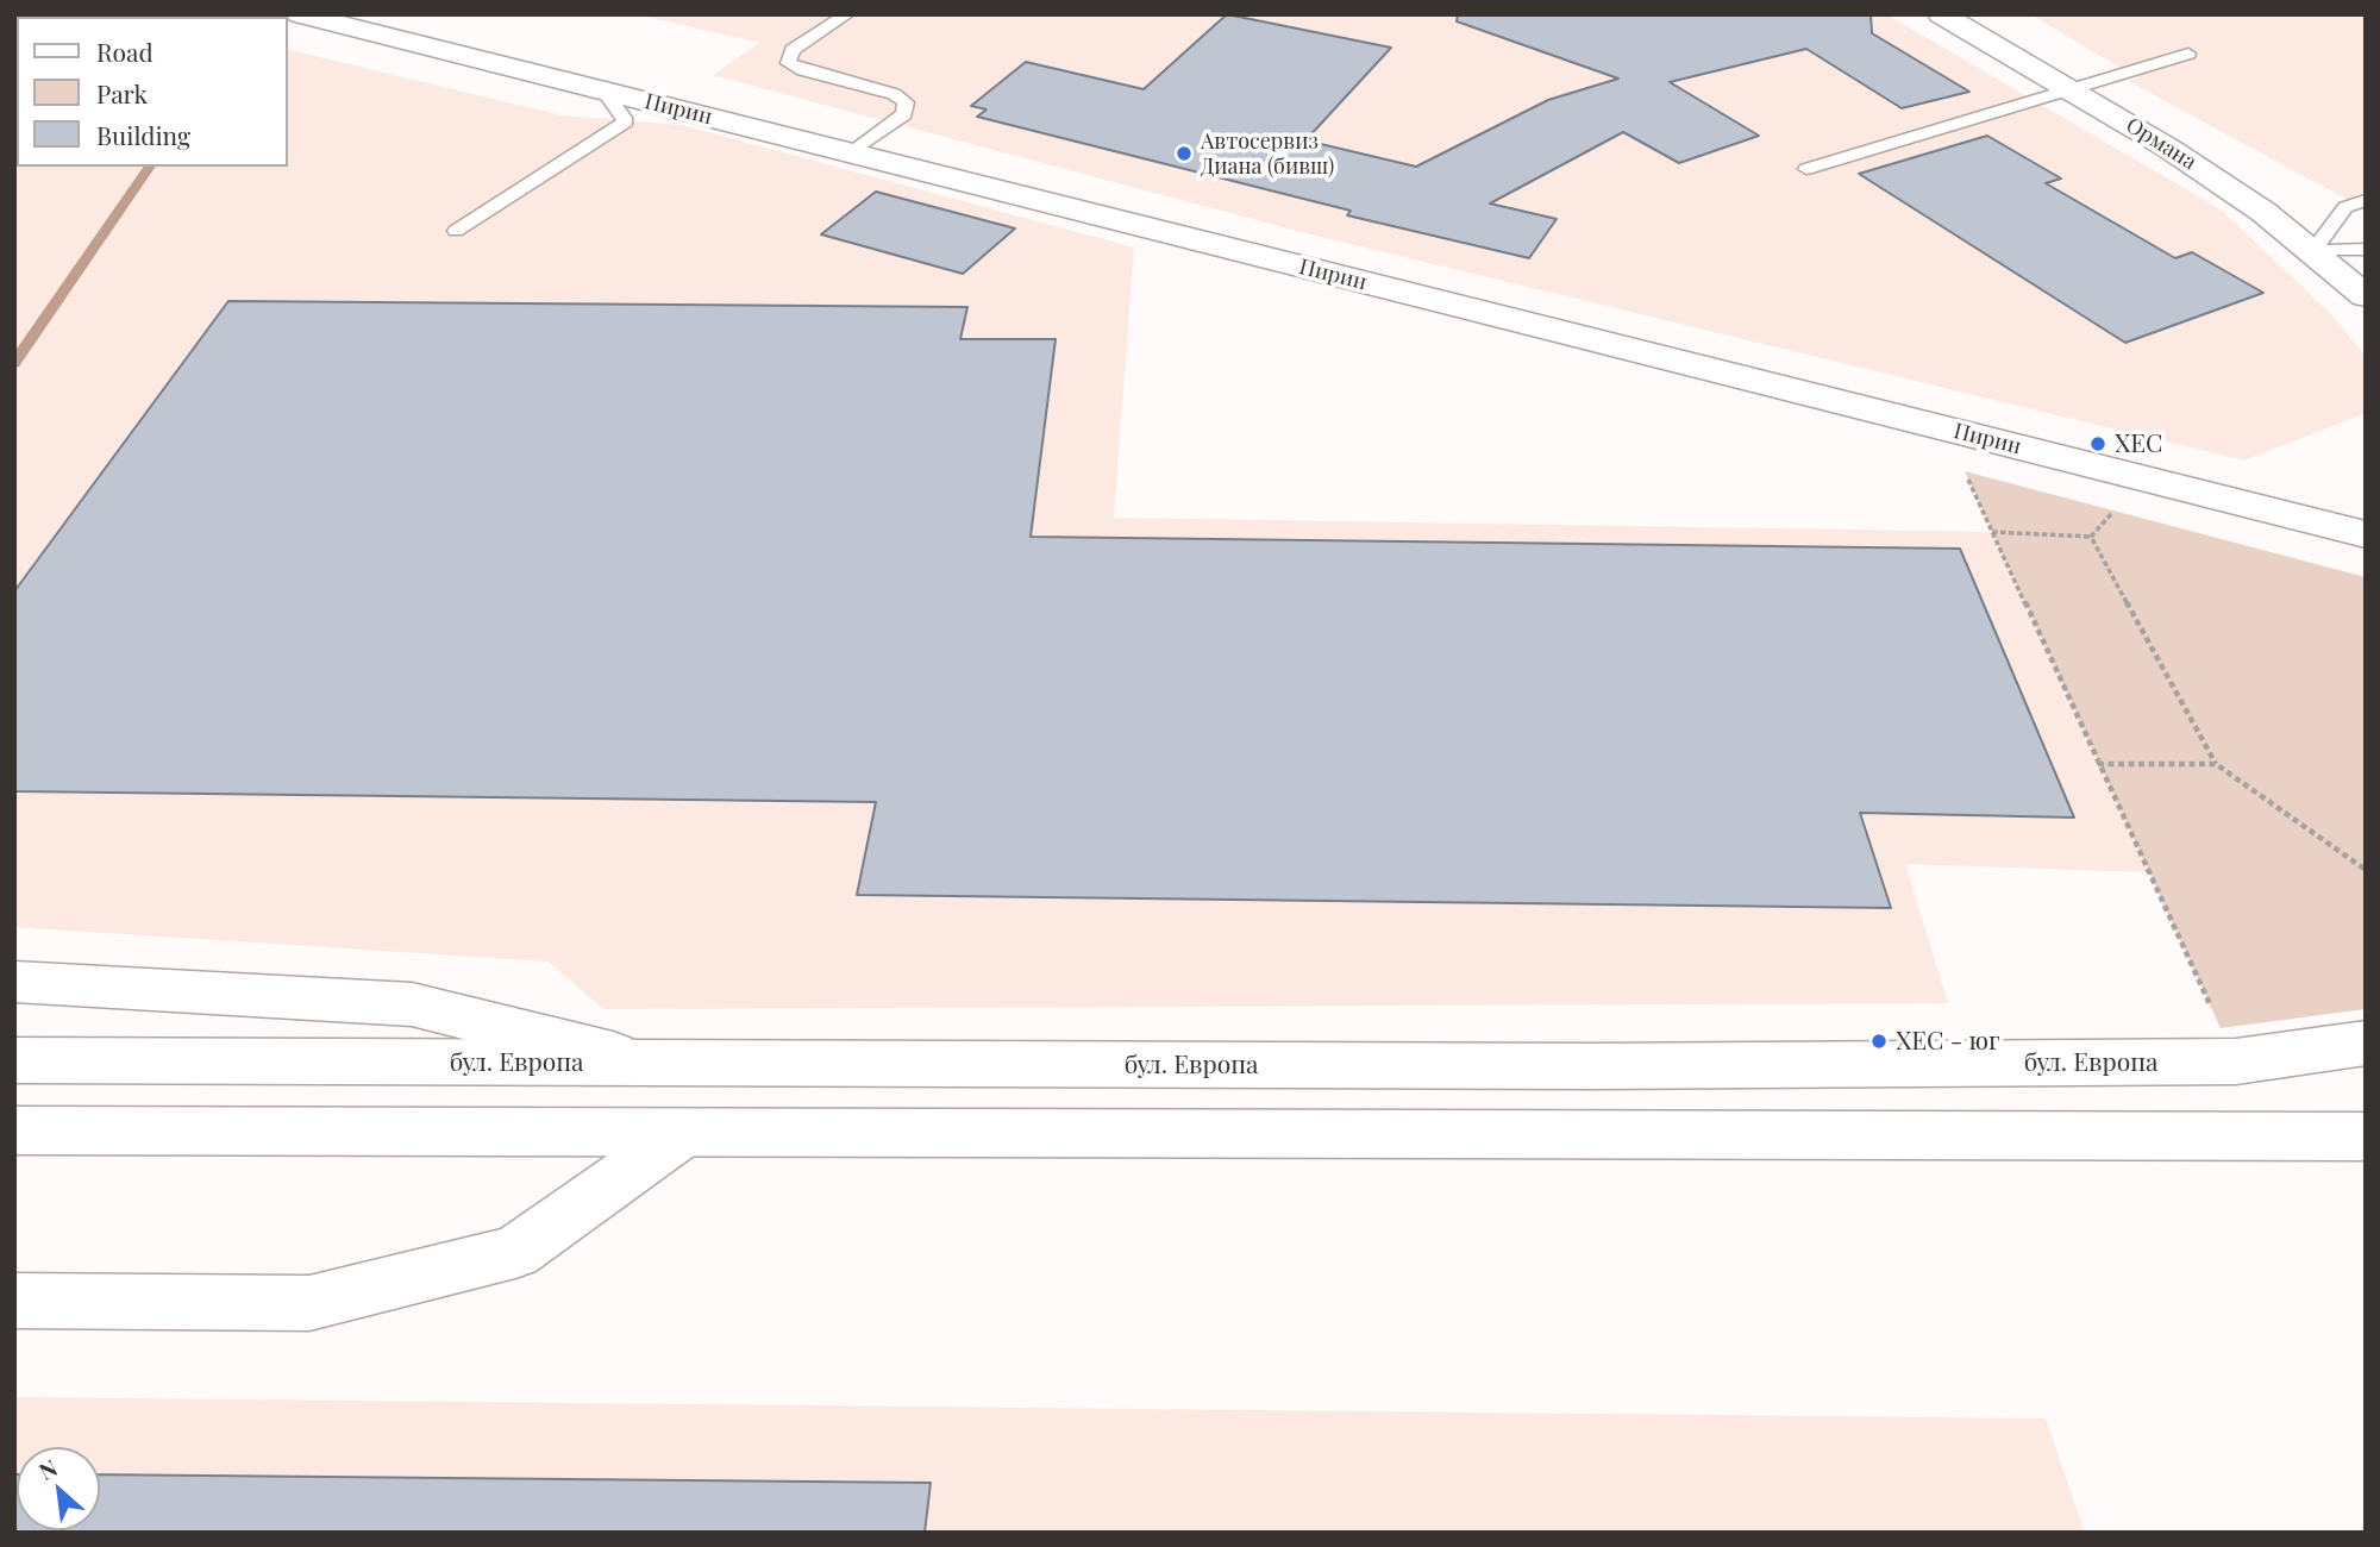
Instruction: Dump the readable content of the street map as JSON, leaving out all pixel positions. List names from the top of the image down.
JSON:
{
  "streets": {
    "street": ["Пирин", "Ормана", "бул. Европа"]
  },
  "places": ["Автосервиз Диана (бивш)", "ХЕС", "ХЕС - юг"],
  "legend": ["Road", "Park", "Building"],
  "north": "top left"
}
